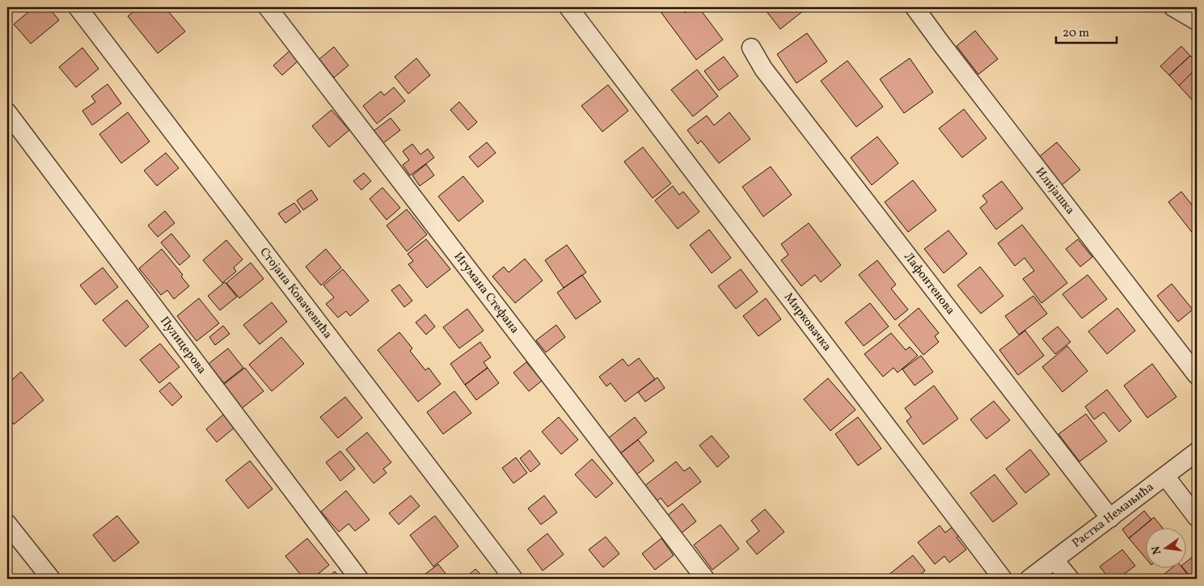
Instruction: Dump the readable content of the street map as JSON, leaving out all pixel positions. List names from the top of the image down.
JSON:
{
  "streets": {
    "street": [
      "Илијашка",
      "Лафонтенова",
      "Стојана Ковачевића",
      "Игумана Стефана",
      "Мирковачка",
      "Пулицерова",
      "Растка Немањића"
    ]
  },
  "crossings": [
    ["Лафонтенова", "Растка Немањића"]
  ],
  "scale_bar": "20 m",
  "north": "left"
}
